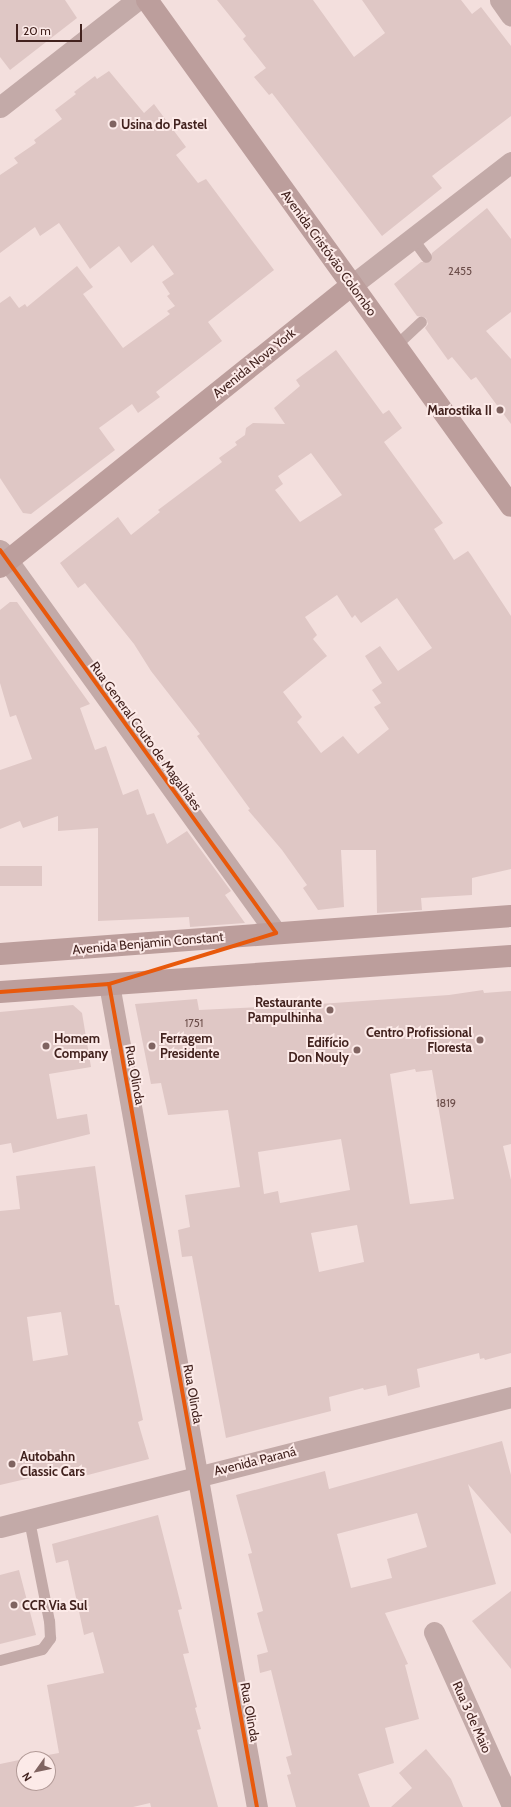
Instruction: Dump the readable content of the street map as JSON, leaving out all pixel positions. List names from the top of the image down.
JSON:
{
  "streets": {
    "main road": ["Avenida Cristóvão Colombo", "Avenida Nova York", "Avenida Benjamin Constant"],
    "street": [
      "Rua General Couto de Magalhães",
      "Rua Olinda",
      "Avenida Paraná",
      "Rua 3 de Maio"
    ]
  },
  "crossings": [
    ["Avenida Cristóvão Colombo", "Avenida Nova York"],
    ["Avenida Nova York", "Rua General Couto de Magalhães"],
    ["Rua General Couto de Magalhães", "Avenida Benjamin Constant"],
    ["Rua Olinda", "Avenida Paraná"]
  ],
  "places": [
    "Usina do Pastel",
    "Marostika II",
    "Restaurante Pampulhinha",
    "Centro Profissional Floresta",
    "Homem Company",
    "Ferragem Presidente",
    "Edifício Don Nouly",
    "Autobahn Classic Cars",
    "CCR Via Sul"
  ],
  "house_numbers": ["2455", "1751", "1819"],
  "scale_bar": "20 m",
  "north": "bottom left"
}
